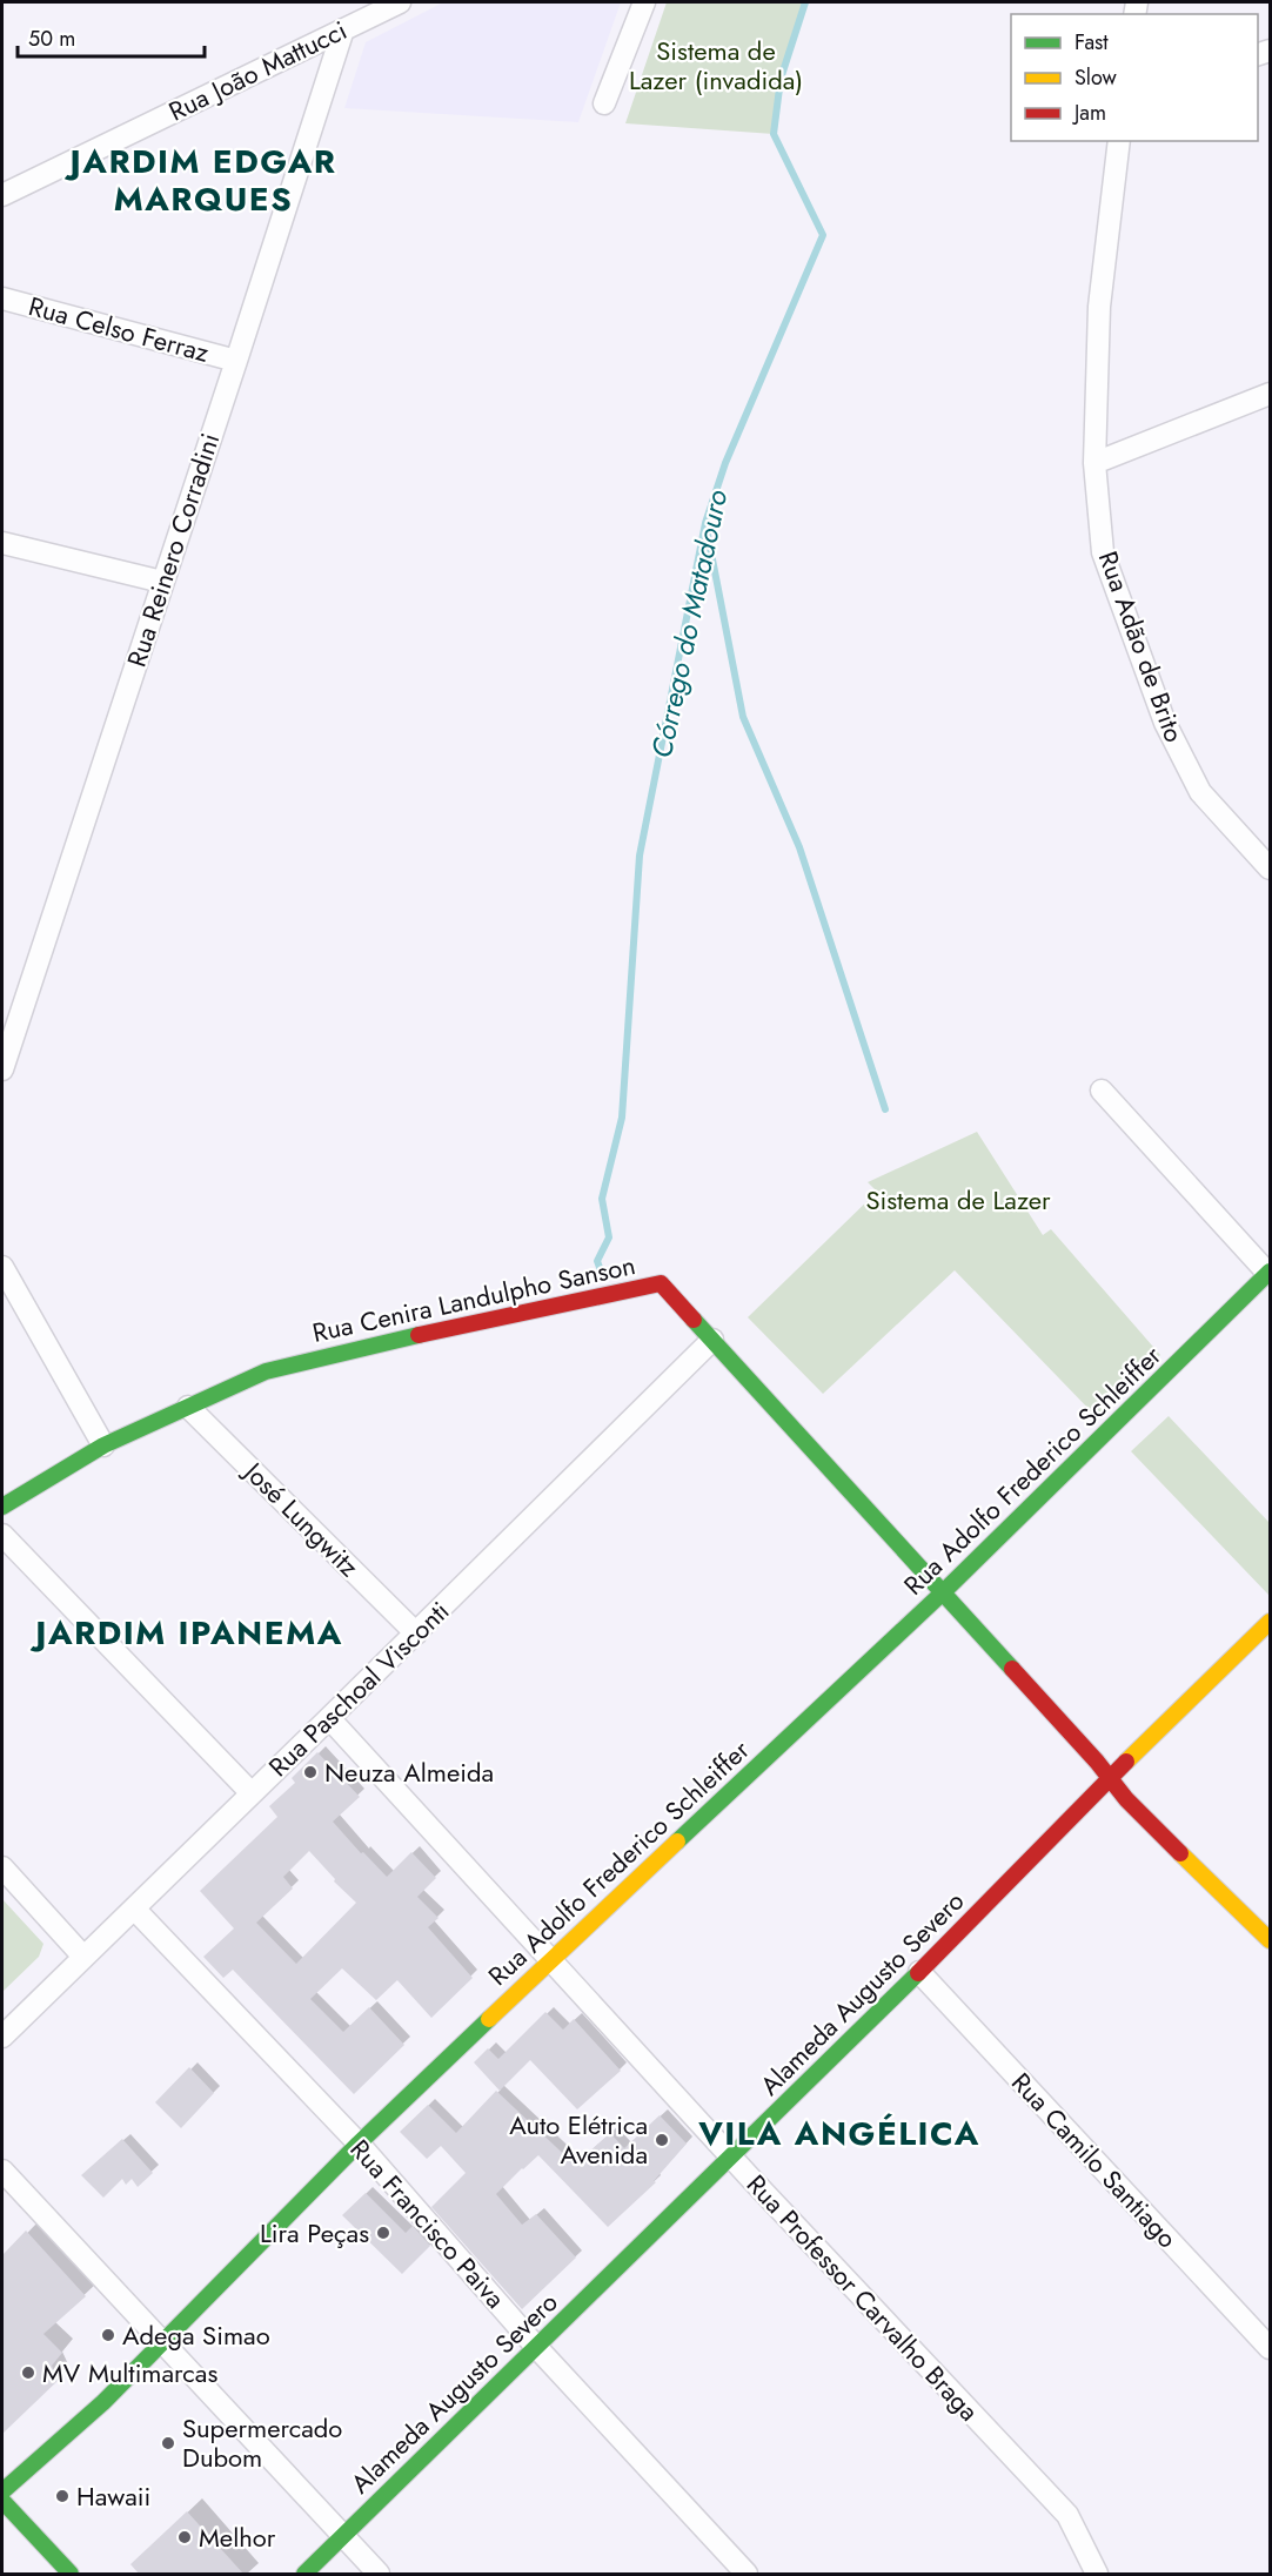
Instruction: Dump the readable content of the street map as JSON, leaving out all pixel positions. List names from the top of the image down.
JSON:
{
  "streets": {
    "street": [
      "Rua João Mattucci",
      "Rua Celso Ferraz",
      "Rua Reinero Corradini",
      "Rua Adão de Brito",
      "Rua Cenira Landulpho Sanson",
      "Rua Adolfo Frederico Schleiffer",
      "José Lungwitz",
      "Rua Paschoal Visconti",
      "Alameda Augusto Severo",
      "Rua Camilo Santiago",
      "Rua Francisco Paiva",
      "Rua Professor Carvalho Braga"
    ]
  },
  "crossings": [
    ["Rua João Mattucci", "Rua Reinero Corradini"],
    ["Rua Celso Ferraz", "Rua Reinero Corradini"],
    ["Rua Cenira Landulpho Sanson", "Rua Adolfo Frederico Schleiffer"],
    ["Rua Cenira Landulpho Sanson", "José Lungwitz"],
    ["Rua Cenira Landulpho Sanson", "Rua Paschoal Visconti"],
    ["Rua Cenira Landulpho Sanson", "Alameda Augusto Severo"],
    ["Rua Adolfo Frederico Schleiffer", "Rua Francisco Paiva"],
    ["Rua Adolfo Frederico Schleiffer", "Rua Professor Carvalho Braga"],
    ["José Lungwitz", "Rua Paschoal Visconti"],
    ["Rua Paschoal Visconti", "Rua Francisco Paiva"],
    ["Rua Paschoal Visconti", "Rua Professor Carvalho Braga"],
    ["Alameda Augusto Severo", "Rua Camilo Santiago"],
    ["Alameda Augusto Severo", "Rua Francisco Paiva"],
    ["Alameda Augusto Severo", "Rua Professor Carvalho Braga"]
  ],
  "districts": ["JARDIM EDGAR MARQUES", "JARDIM IPANEMA", "VILA ANGÉLICA"],
  "water": ["Córrego do Matadouro"],
  "parks": ["Sistema de Lazer (invadida)", "Sistema de Lazer"],
  "places": [
    "Neuza Almeida",
    "Auto Elétrica Avenida",
    "Lira Peças",
    "Adega Simao",
    "MV Multimarcas",
    "Supermercado Dubom",
    "Hawaii",
    "Melhor"
  ],
  "legend": ["Fast", "Slow", "Jam"],
  "scale_bar": "50 m"
}
